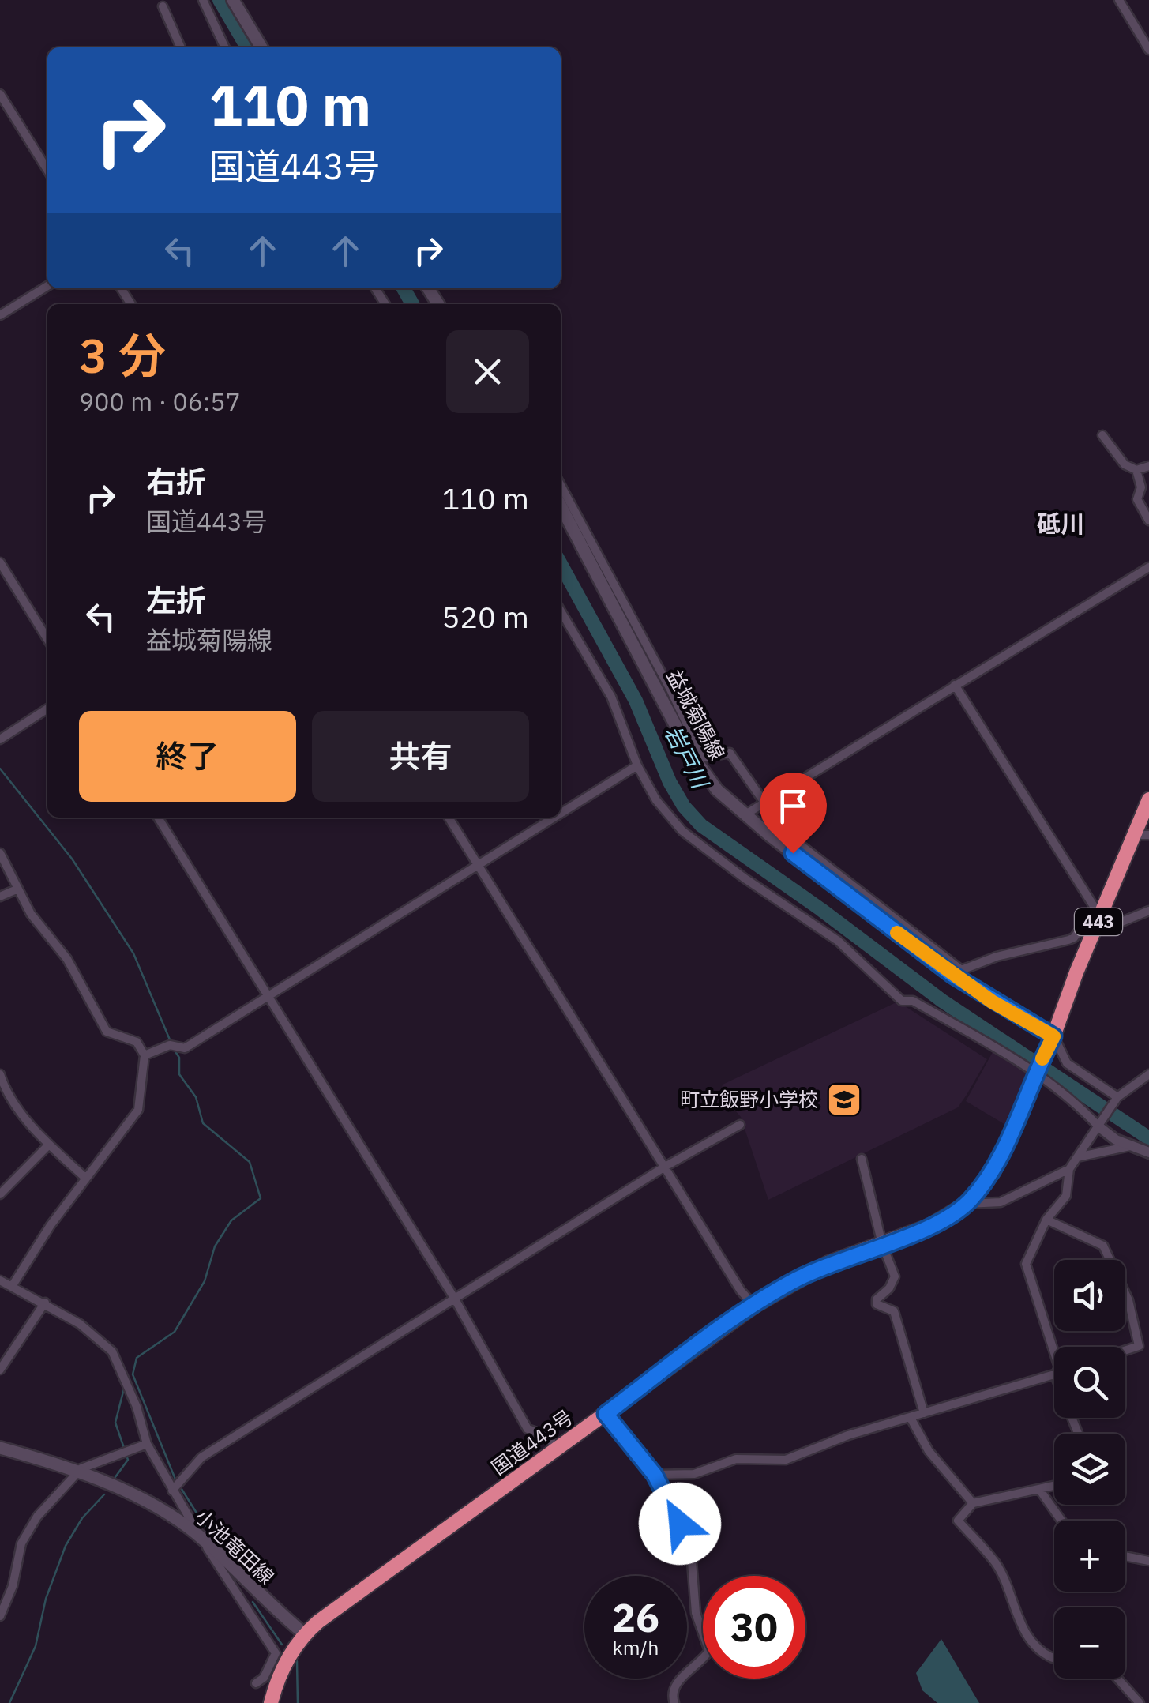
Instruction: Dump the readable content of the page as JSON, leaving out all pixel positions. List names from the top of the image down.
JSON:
{
  "streets": {
    "highway": ["443", "国道443号"],
    "main road": ["益城菊陽線", "小池竜田線"]
  },
  "crossings": [
    ["益城菊陽線", "国道443号"],
    ["国道443号", "小池竜田線"]
  ],
  "districts": ["砥川"],
  "water": ["岩戸川"],
  "places": {
    "school or university": ["町立飯野小学校"]
  },
  "page": {
    "turn": ["110 m", "国道443号"],
    "heading": ["3 分", "900 m · 06:57"],
    "list": [
      {
        "name": "右折",
        "note": "国道443号",
        "value": "110 m"
      },
      {
        "name": "左折",
        "note": "益城菊陽線",
        "value": "520 m"
      }
    ],
    "buttons": ["終了", "共有"],
    "map_buttons": ["+", "−"],
    "speed": "26 km/h",
    "limit": "30"
  }
}
